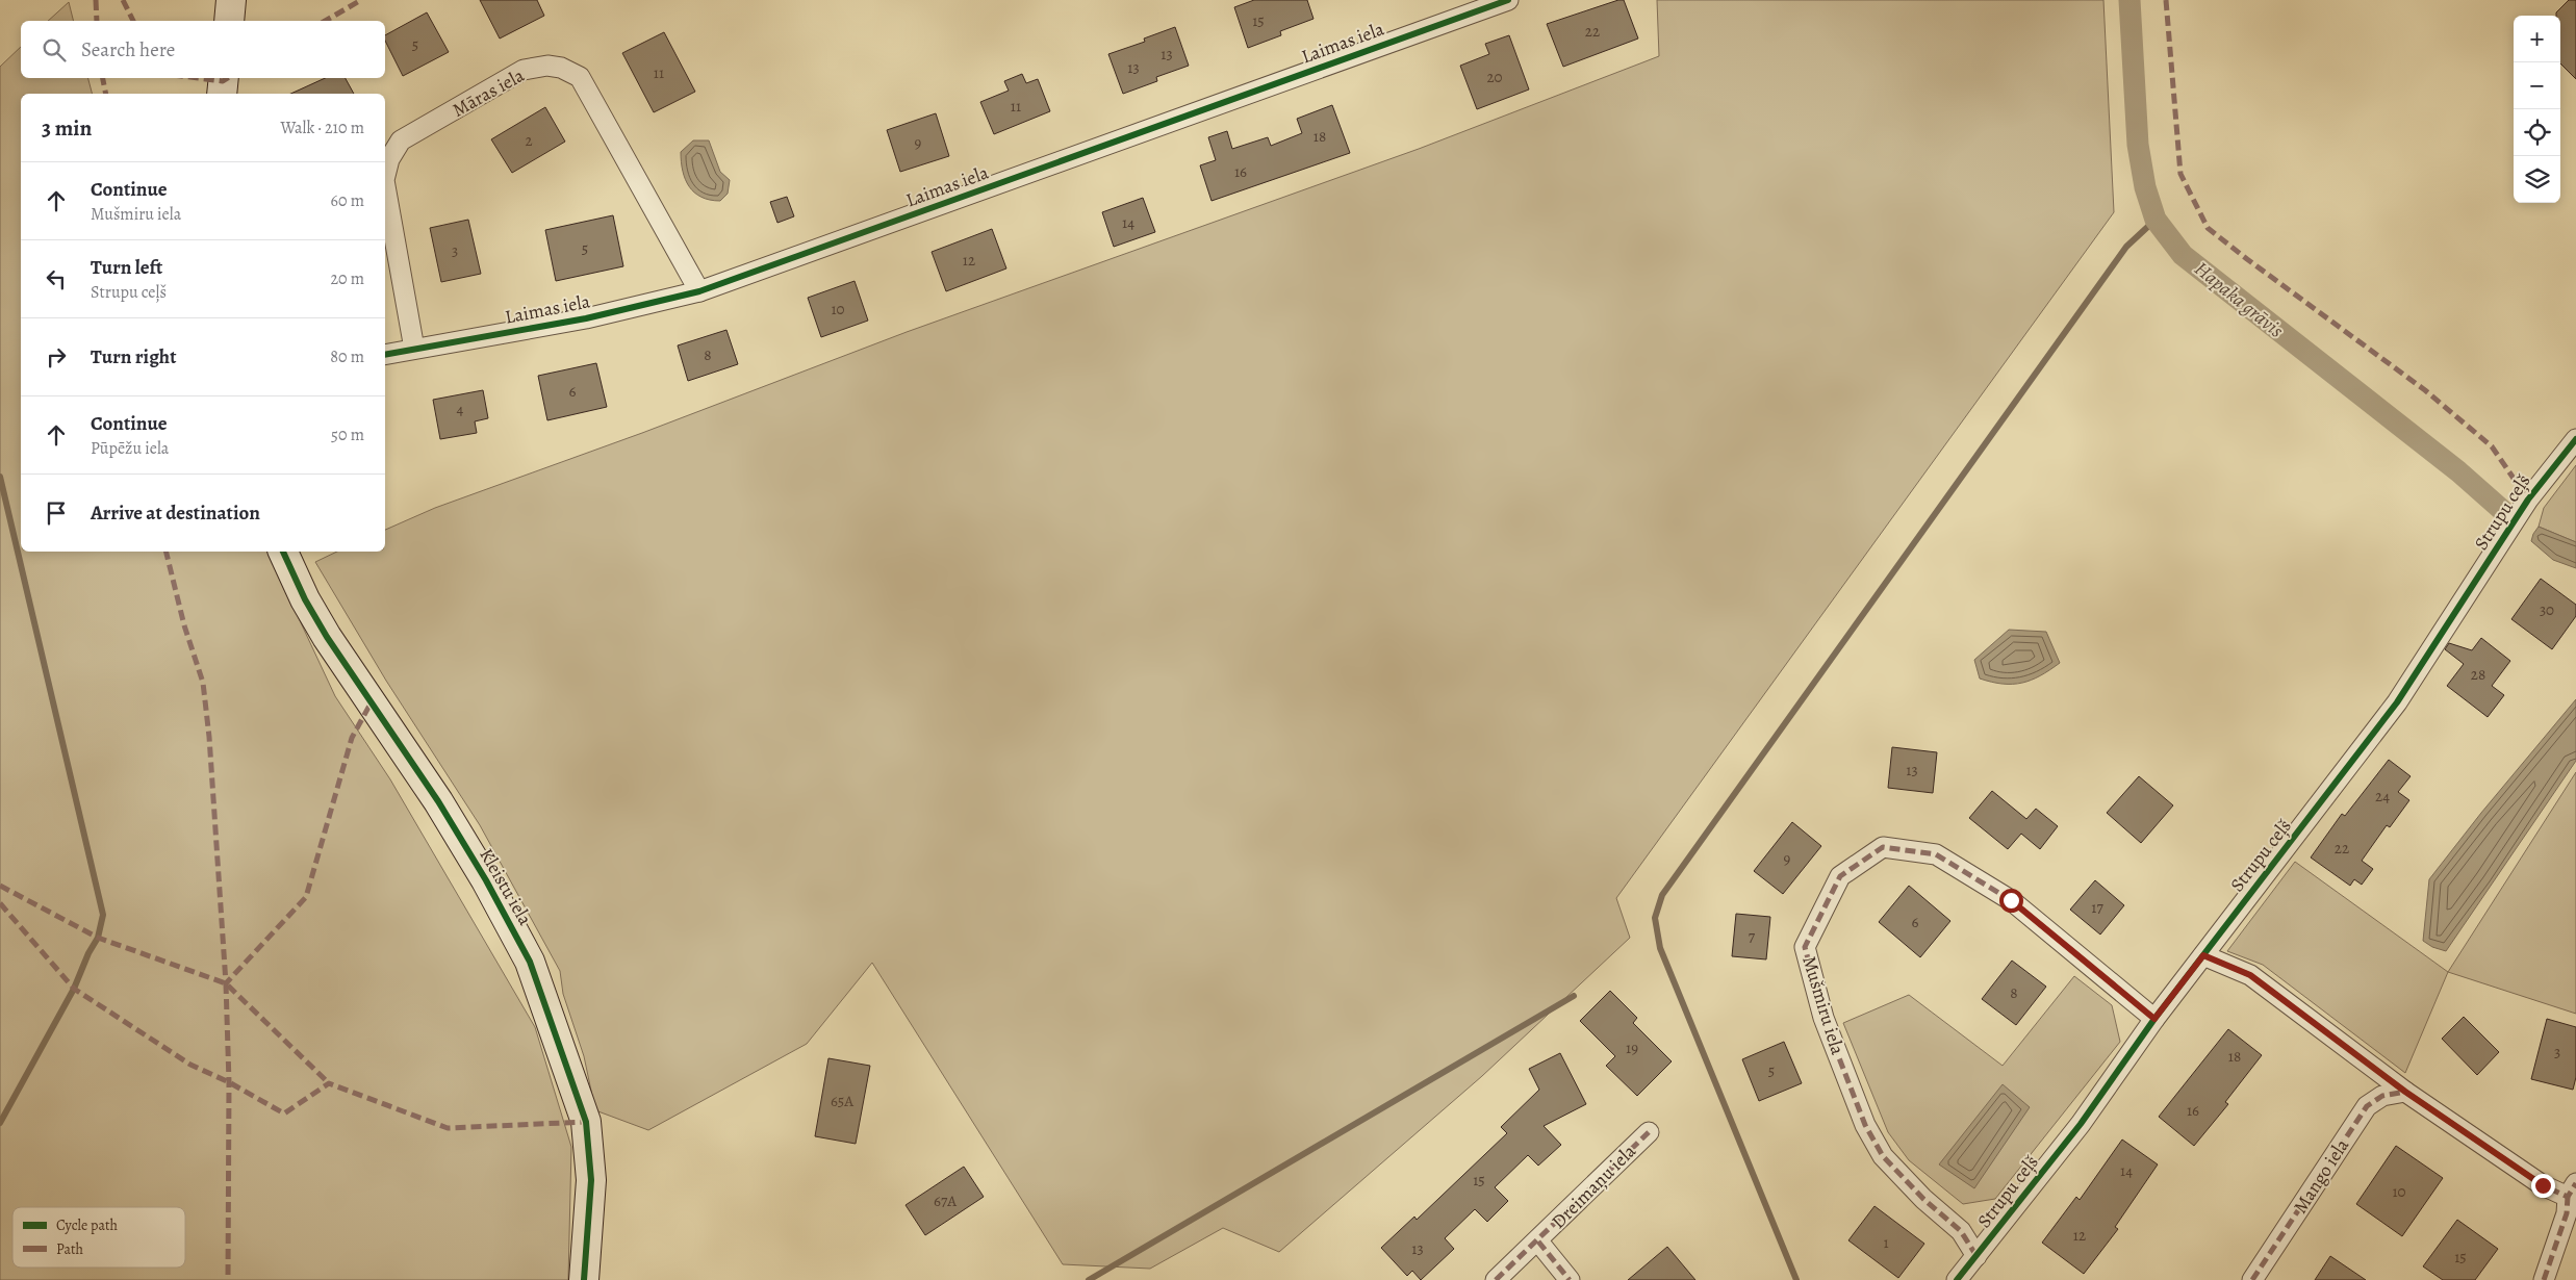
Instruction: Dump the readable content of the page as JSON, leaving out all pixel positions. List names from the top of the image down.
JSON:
{
  "streets": {
    "street": [
      "Laimas iela",
      "Māras iela",
      "Strupu ceļš",
      "Kleistu iela",
      "Mušmiru iela",
      "Mango iela",
      "Dreimaņu iela"
    ]
  },
  "crossings": [
    ["Laimas iela", "Māras iela"],
    ["Strupu ceļš", "Mušmiru iela"]
  ],
  "water": ["Hapaka grāvis"],
  "house_numbers": [
    "15",
    "22",
    "5",
    "13",
    "13",
    "11",
    "20",
    "11",
    "18",
    "2",
    "9",
    "16",
    "14",
    "5",
    "3",
    "12",
    "10",
    "8",
    "6",
    "4",
    "30",
    "28",
    "13",
    "24",
    "22",
    "9",
    "17",
    "6",
    "7",
    "8",
    "19",
    "3",
    "18",
    "5",
    "65A",
    "16",
    "14",
    "15",
    "10",
    "67A",
    "12",
    "1",
    "13",
    "15"
  ],
  "legend": ["Cycle path", "Path"],
  "page": {
    "map_buttons": ["+", "−"],
    "search": "Search here",
    "heading": ["3 min", "Walk · 210 m"],
    "list": [
      ["Continue", "Mušmiru iela", "60 m"],
      ["Turn left", "Strupu ceļš", "20 m"],
      ["Turn right", "80 m"],
      ["Continue", "Pūpēžu iela", "50 m"],
      "Arrive at destination"
    ]
  }
}
